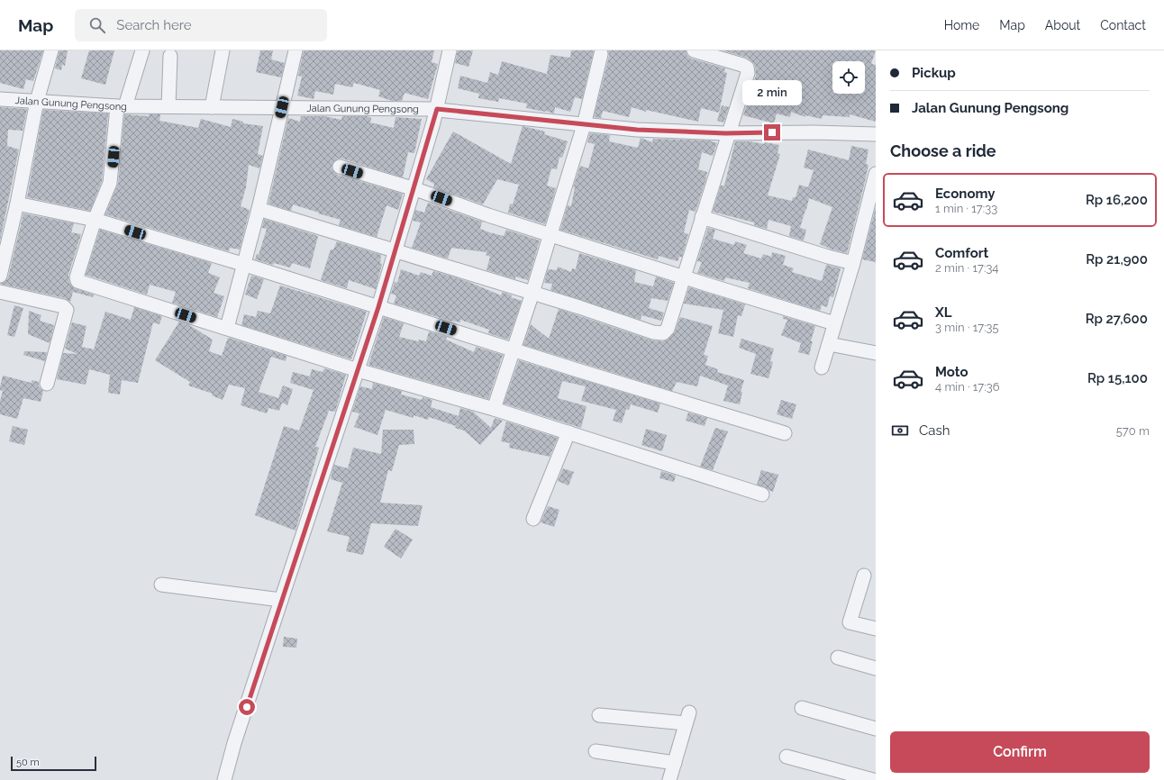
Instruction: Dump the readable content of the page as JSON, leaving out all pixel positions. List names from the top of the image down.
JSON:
{
  "streets": {
    "street": ["Jalan Gunung Pengsong"]
  },
  "scale_bar": "50 m",
  "page": {
    "header": "Map",
    "search": "Search here",
    "nav": [
      "Home",
      "Map",
      "About",
      "Contact"
    ],
    "banner": ["Pickup", "Jalan Gunung Pengsong"],
    "bubble": "2 min",
    "heading": "Choose a ride",
    "list": [
      {
        "name": "Economy",
        "note": "1 min · 17:33",
        "value": "Rp 16,200"
      },
      {
        "name": "Comfort",
        "note": "2 min · 17:34",
        "value": "Rp 21,900"
      },
      {
        "name": "XL",
        "note": "3 min · 17:35",
        "value": "Rp 27,600"
      },
      {
        "name": "Moto",
        "note": "4 min · 17:36",
        "value": "Rp 15,100"
      }
    ],
    "pay": ["Cash", "570 m"],
    "buttons": "Confirm",
    "scale": "50 m"
  }
}
